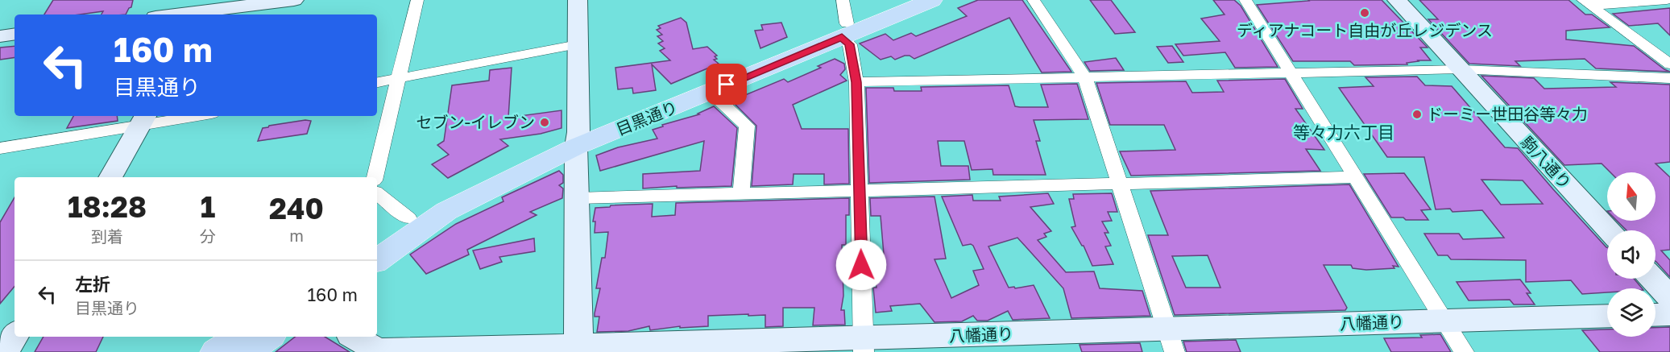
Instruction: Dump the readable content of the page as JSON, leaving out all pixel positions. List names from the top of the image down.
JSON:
{
  "streets": {
    "main road": ["目黒通り"],
    "street": ["駒八通り", "八幡通り"]
  },
  "districts": ["等々力六丁目"],
  "places": ["ディアナコート自由が丘レジデンス", "ドーミー世田谷等々力", "セブン-イレブン"],
  "north": "top",
  "page": {
    "turn": ["160 m", "目黒通り"],
    "eta": [
      "18:28",
      "到着",
      "1",
      "分",
      "240",
      "m"
    ],
    "list": [
      {
        "name": "左折",
        "note": "目黒通り",
        "value": "160 m"
      }
    ]
  }
}
